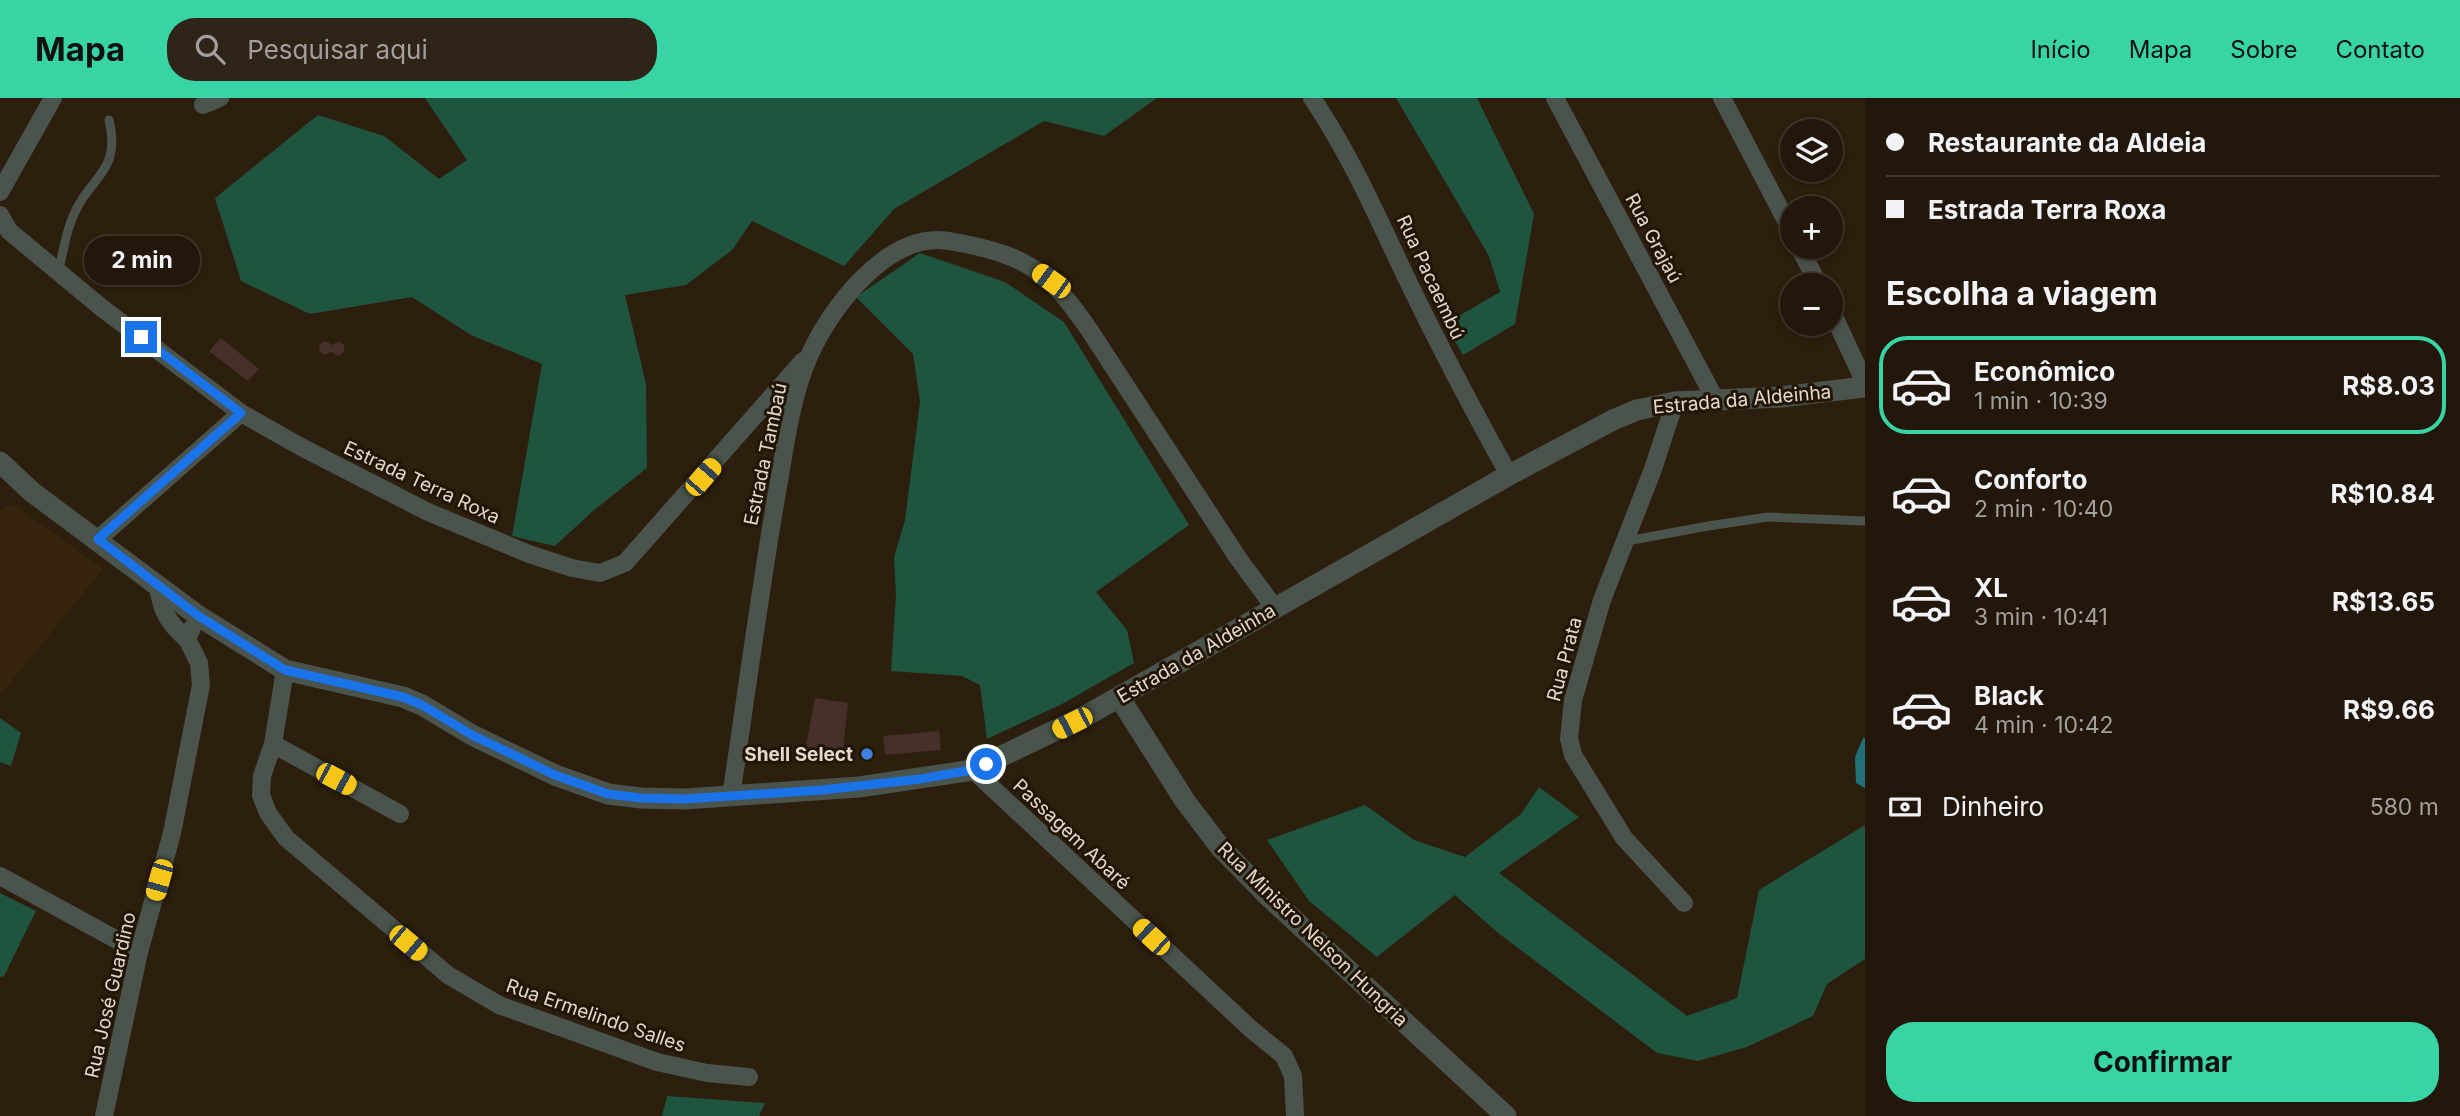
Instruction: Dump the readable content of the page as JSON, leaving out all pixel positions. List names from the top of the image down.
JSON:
{
  "streets": {
    "street": [
      "Rua Grajaú",
      "Rua Pacaembú",
      "Estrada da Aldeinha",
      "Estrada Tambaú",
      "Estrada Terra Roxa",
      "Rua Prata",
      "Passagem Abaré",
      "Rua Ministro Nelson Hungria",
      "Rua José Guardino",
      "Rua Ermelindo Salles"
    ]
  },
  "crossings": [
    ["Rua Grajaú", "Estrada da Aldeinha"],
    ["Rua Pacaembú", "Estrada da Aldeinha"],
    ["Estrada da Aldeinha", "Estrada Tambaú"],
    ["Estrada da Aldeinha", "Rua Prata"],
    ["Estrada da Aldeinha", "Passagem Abaré"],
    ["Estrada da Aldeinha", "Rua Ministro Nelson Hungria"],
    ["Estrada da Aldeinha", "Rua José Guardino"],
    ["Estrada da Aldeinha", "Rua Ermelindo Salles"],
    ["Estrada Tambaú", "Estrada Terra Roxa"]
  ],
  "places": ["Shell Select"],
  "page": {
    "header": "Mapa",
    "search": "Pesquisar aqui",
    "nav": [
      "Início",
      "Mapa",
      "Sobre",
      "Contato"
    ],
    "banner": ["Restaurante da Aldeia", "Estrada Terra Roxa"],
    "map_buttons": ["+", "−"],
    "bubble": "2 min",
    "heading": "Escolha a viagem",
    "list": [
      {
        "name": "Econômico",
        "note": "1 min · 10:39",
        "value": "R$8.03"
      },
      {
        "name": "Conforto",
        "note": "2 min · 10:40",
        "value": "R$10.84"
      },
      {
        "name": "XL",
        "note": "3 min · 10:41",
        "value": "R$13.65"
      },
      {
        "name": "Black",
        "note": "4 min · 10:42",
        "value": "R$9.66"
      }
    ],
    "pay": ["Dinheiro", "580 m"],
    "buttons": "Confirmar"
  }
}
